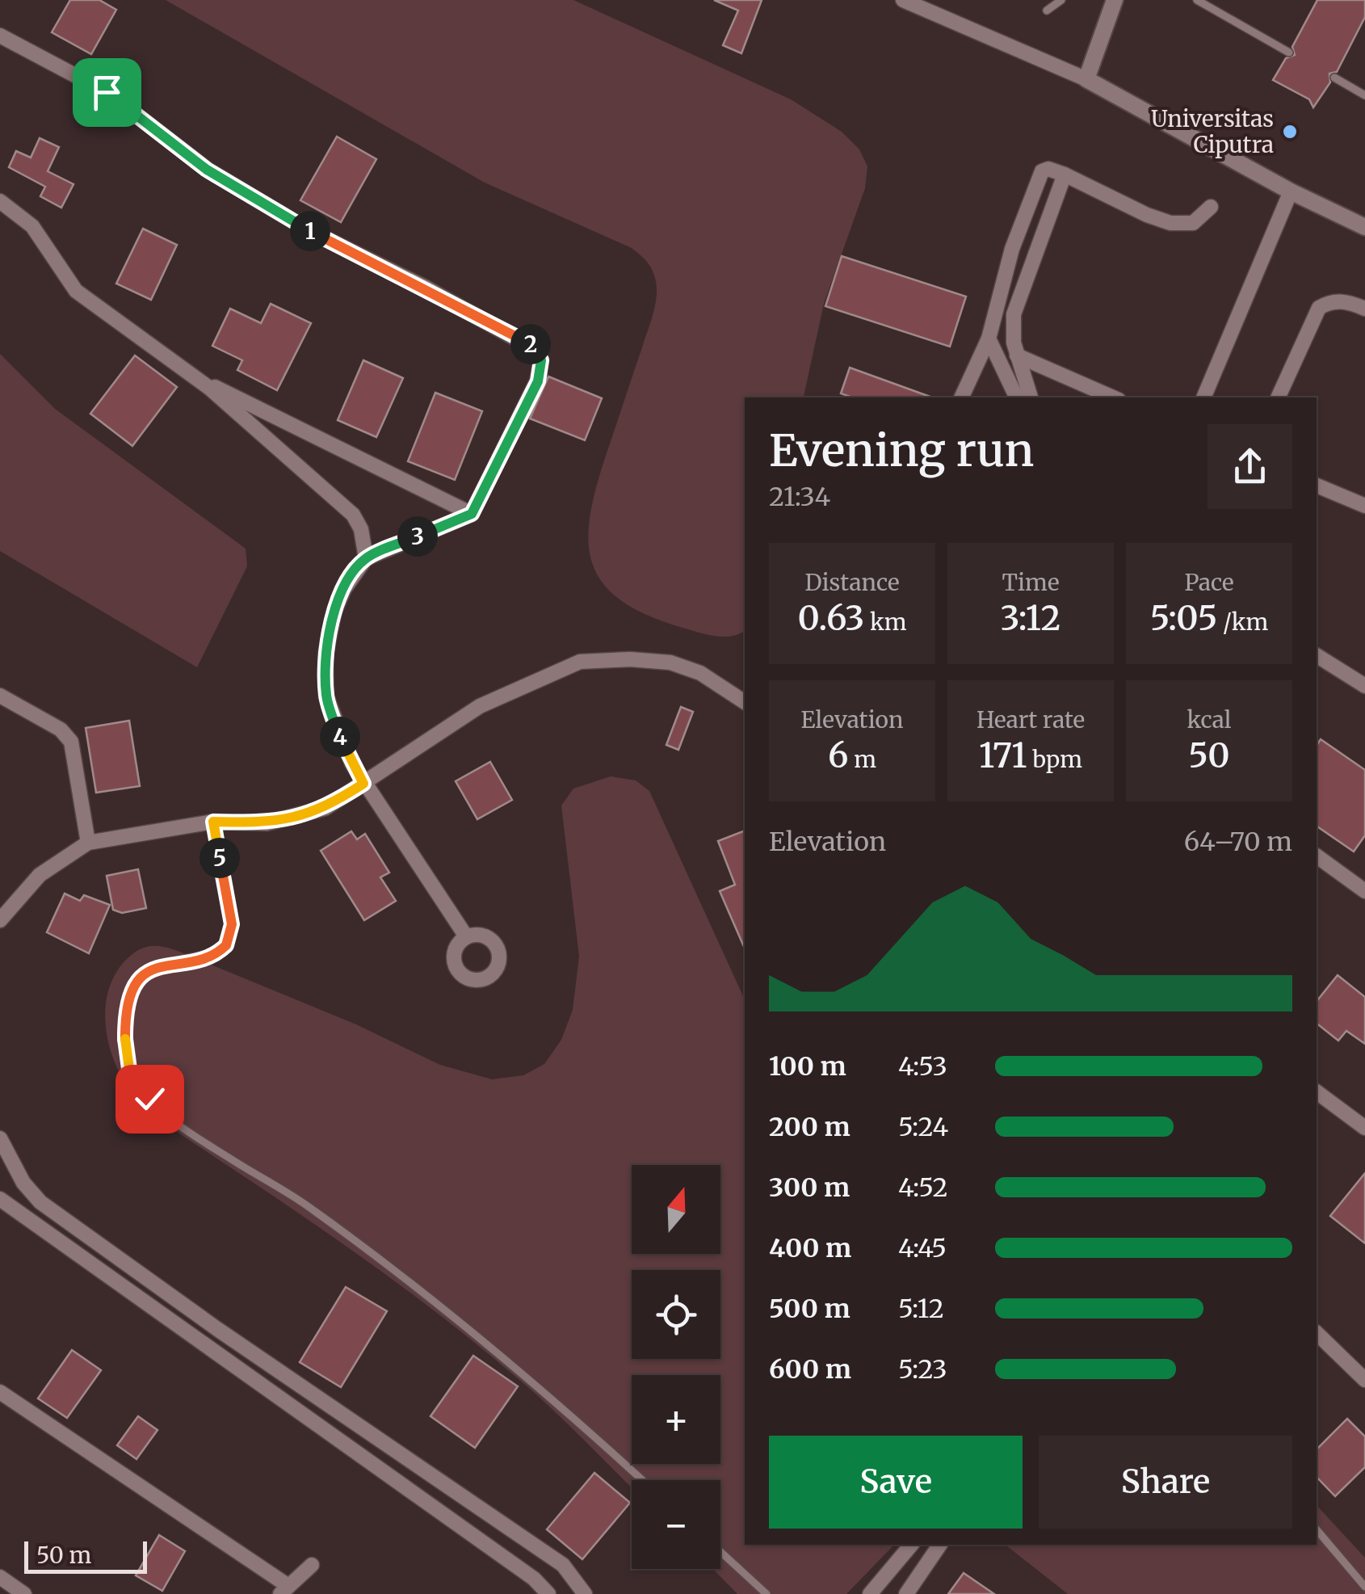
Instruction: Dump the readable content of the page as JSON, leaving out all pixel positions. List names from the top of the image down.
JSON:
{
  "places": ["Universitas Ciputra"],
  "scale_bar": "50 m",
  "north": "top",
  "page": {
    "pins": [
      "1",
      "2",
      "3",
      "4",
      "5"
    ],
    "heading": ["Evening run", "21:34"],
    "stats": [
      ["Distance", "0.63 km"],
      ["Time", "3:12"],
      ["Pace", "5:05 /km"],
      ["Elevation", "6 m"],
      ["Heart rate", "171 bpm"],
      ["kcal", "50"]
    ],
    "chart": ["Elevation", "64–70 m"],
    "list": [
      {
        "name": "100 m",
        "note": "4:53"
      },
      {
        "name": "200 m",
        "note": "5:24"
      },
      {
        "name": "300 m",
        "note": "4:52"
      },
      {
        "name": "400 m",
        "note": "4:45"
      },
      {
        "name": "500 m",
        "note": "5:12"
      },
      {
        "name": "600 m",
        "note": "5:23"
      }
    ],
    "map_buttons": ["+", "−"],
    "buttons": ["Save", "Share"],
    "scale": "50 m"
  }
}
